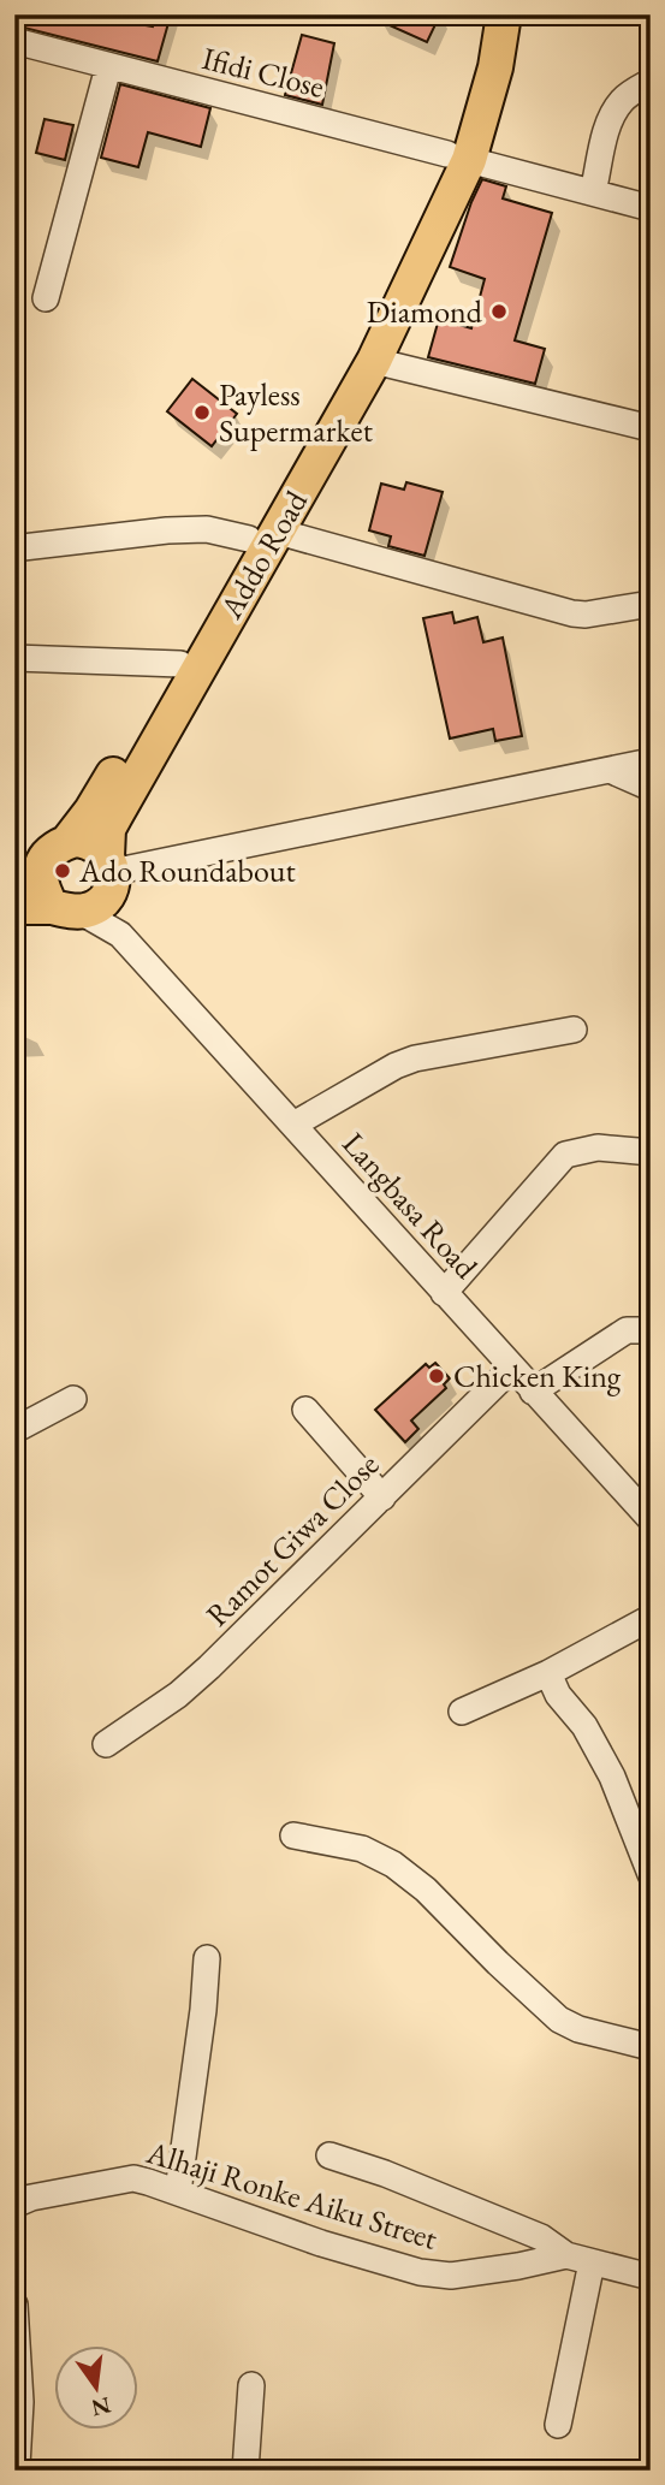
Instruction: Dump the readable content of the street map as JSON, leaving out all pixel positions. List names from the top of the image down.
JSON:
{
  "streets": {
    "main road": ["Addo Road"],
    "street": [
      "Ifidi Close",
      "Langbasa Road",
      "Ramot Giwa Close",
      "Alhaji Ronke Aiku Street"
    ]
  },
  "crossings": [
    ["Ifidi Close", "Addo Road"],
    ["Addo Road", "Langbasa Road"],
    ["Langbasa Road", "Ramot Giwa Close"]
  ],
  "places": [
    "Diamond",
    "Payless Supermarket",
    "Ado Roundabout",
    "Chicken King"
  ],
  "north": "bottom"
}
